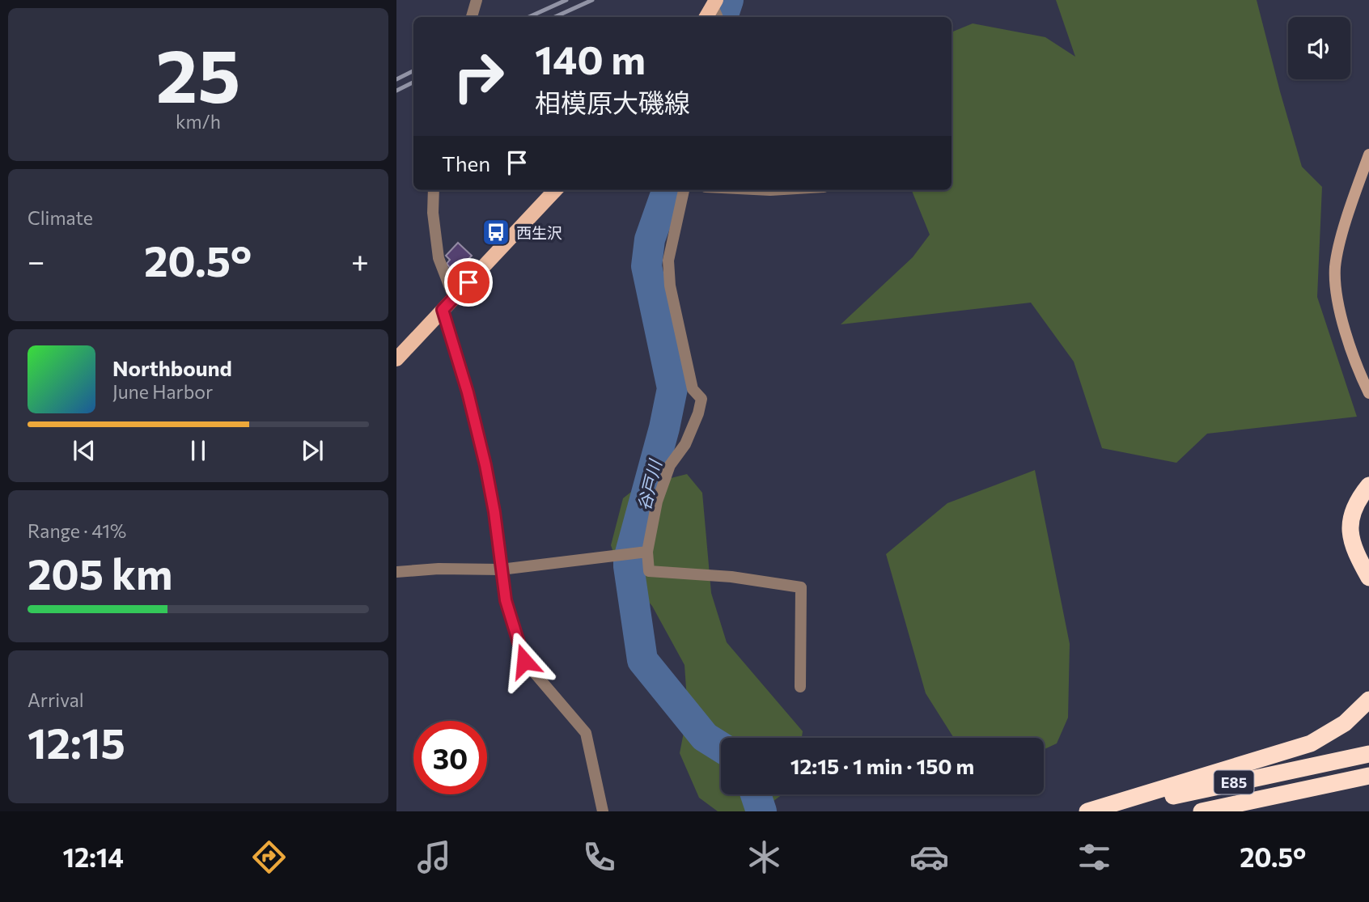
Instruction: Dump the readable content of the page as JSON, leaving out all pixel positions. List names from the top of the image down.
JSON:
{
  "streets": {
    "highway": ["E85"]
  },
  "water": ["谷戸川"],
  "places": {
    "bus stop": ["西生沢"]
  },
  "page": {
    "tile": [
      ["25", "km/h"],
      "Climate",
      ["Range · 41%", "205 km"],
      ["Arrival", "12:15"]
    ],
    "turn": ["140 m", "相模原大磯線"],
    "then": "Then",
    "heat": ["−", "20.5°", "+"],
    "song": ["Northbound", "June Harbor"],
    "limit": "30",
    "trip": "12:15 · 1 min · 150 m",
    "tabs": ["12:14", "20.5°"]
  }
}
